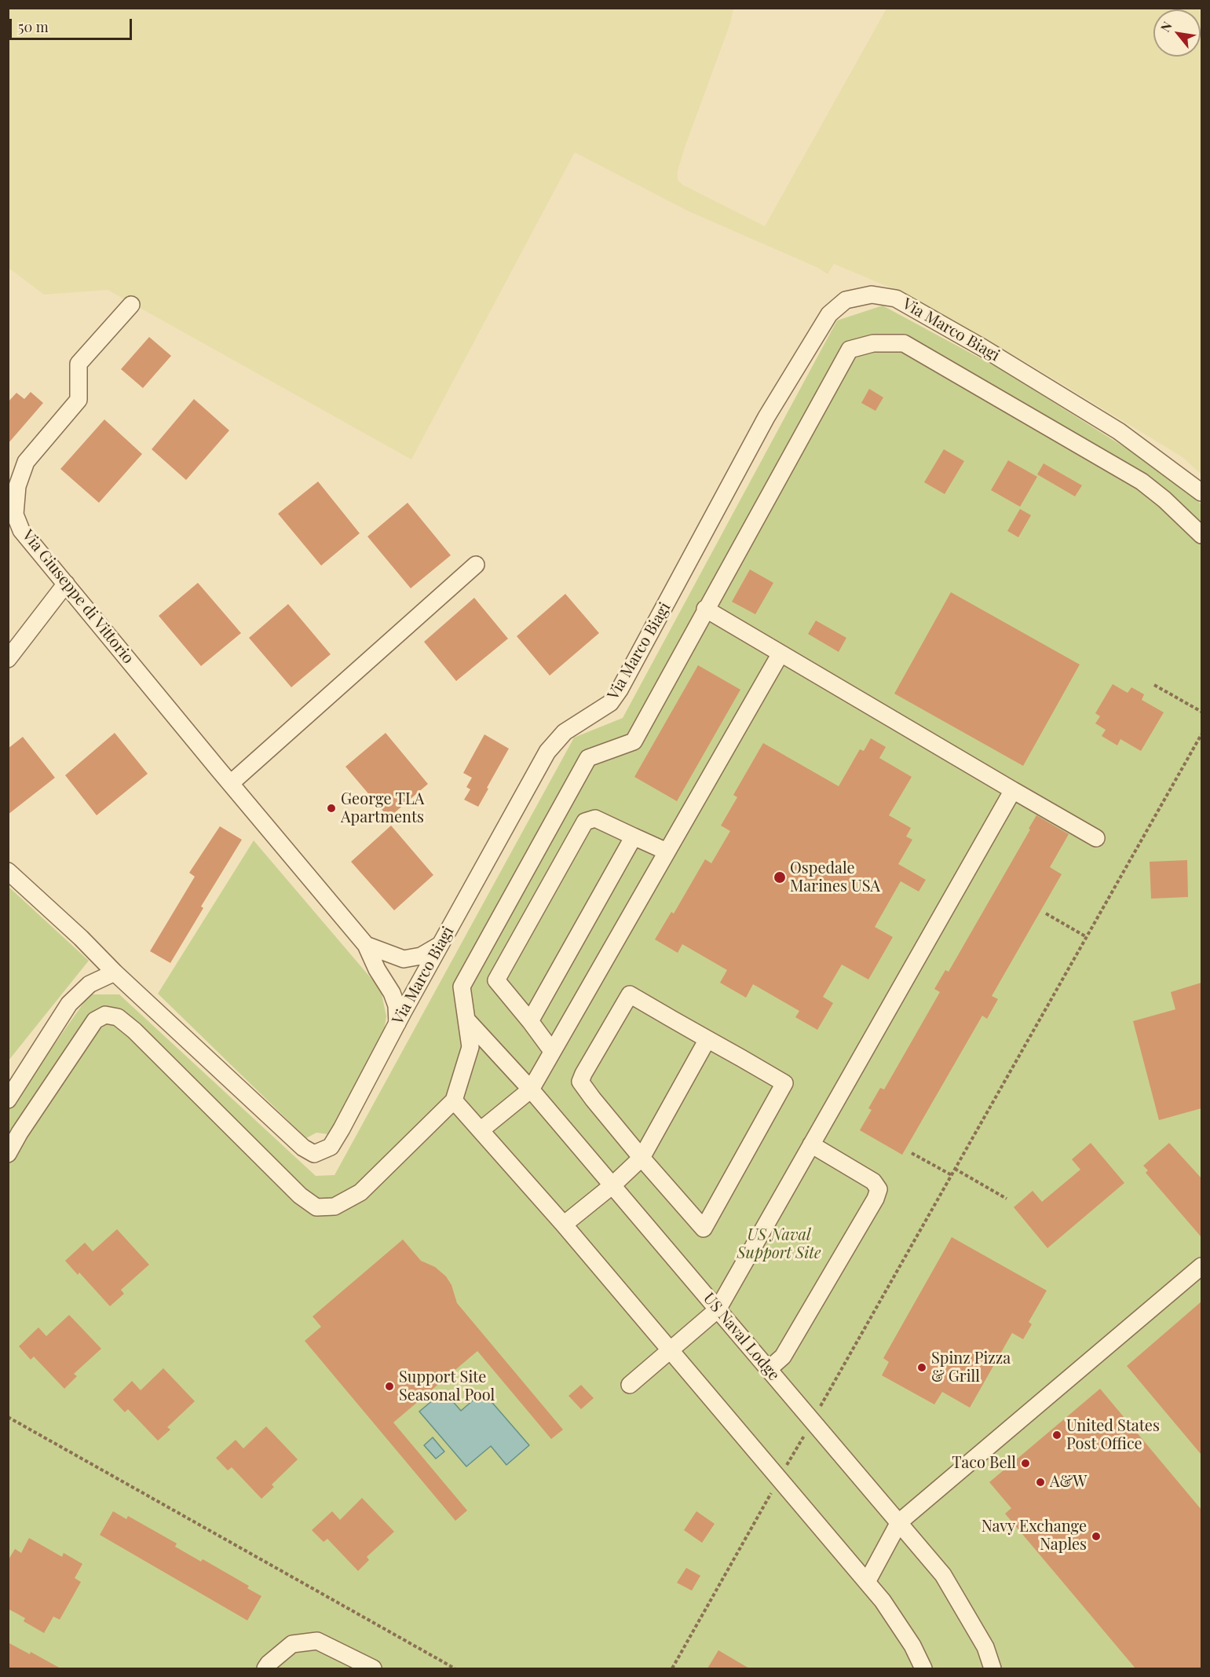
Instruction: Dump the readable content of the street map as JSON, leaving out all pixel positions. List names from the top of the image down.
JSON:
{
  "streets": {
    "street": ["Via Marco Biagi", "Via Giuseppe di Vittorio", "US Naval Lodge"]
  },
  "crossings": [
    ["Via Marco Biagi", "Via Giuseppe di Vittorio"]
  ],
  "parks": ["US Naval Support Site"],
  "places": [
    "George TLA Apartments",
    "Ospedale Marines USA",
    "Spinz Pizza & Grill",
    "Support Site Seasonal Pool",
    "United States Post Office",
    "Taco Bell",
    "A&W",
    "Navy Exchange Naples"
  ],
  "scale_bar": "50 m",
  "north": "top left"
}
